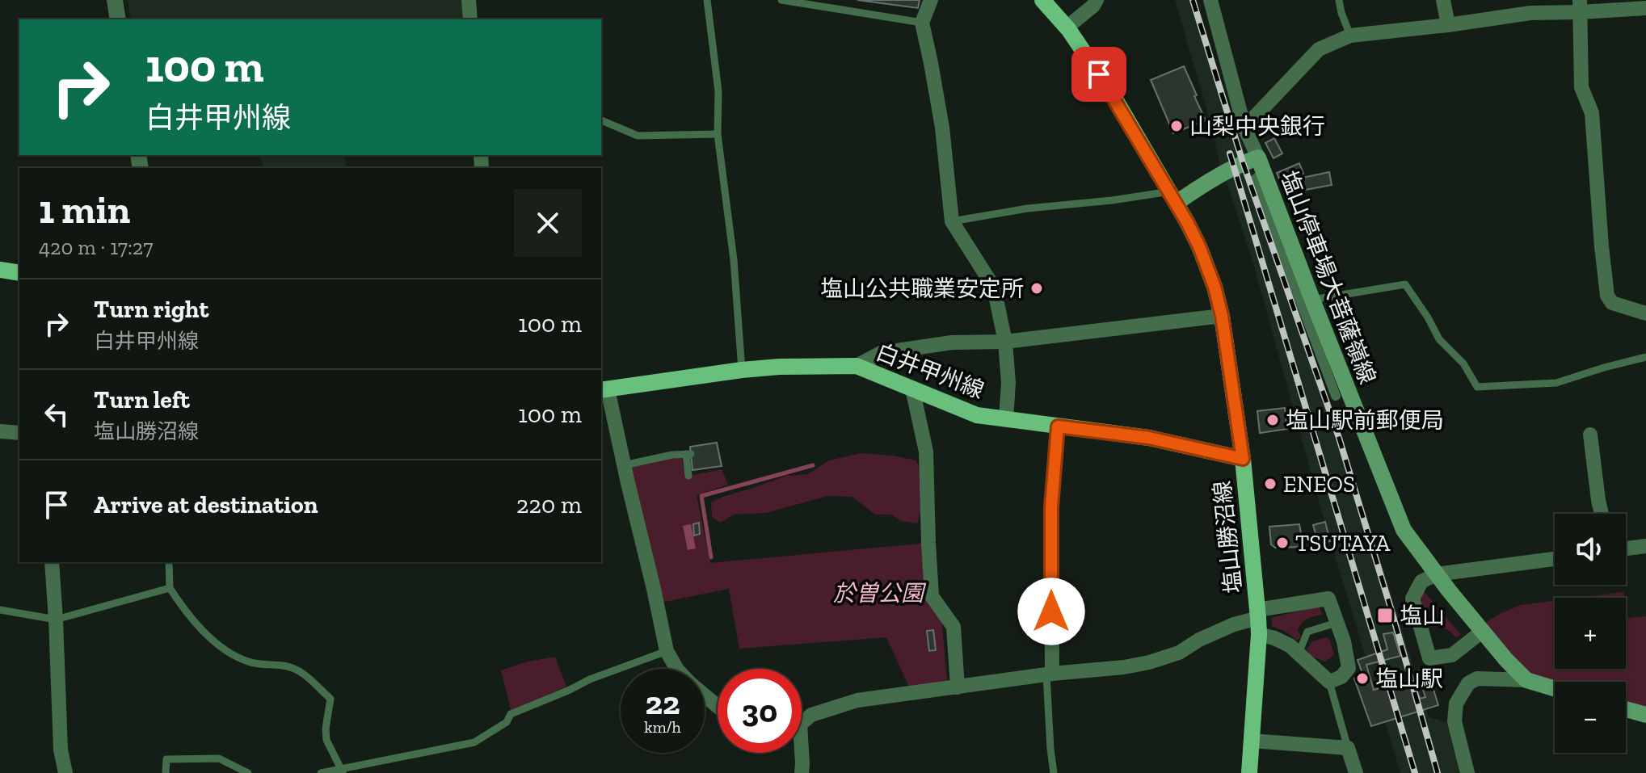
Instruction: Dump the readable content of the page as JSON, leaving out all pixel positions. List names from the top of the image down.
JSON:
{
  "streets": {
    "main road": ["塩山停車場大菩薩嶺線", "白井甲州線", "塩山勝沼線"]
  },
  "crossings": [
    ["塩山停車場大菩薩嶺線", "塩山勝沼線"],
    ["白井甲州線", "塩山勝沼線"]
  ],
  "parks": ["於曽公園"],
  "places": {
    "other": [
      "山梨中央銀行",
      "塩山公共職業安定所",
      "塩山駅前郵便局",
      "ENEOS",
      "TSUTAYA",
      "塩山駅"
    ],
    "transit": ["塩山"]
  },
  "page": {
    "turn": ["100 m", "白井甲州線"],
    "heading": ["1 min", "420 m · 17:27"],
    "list": [
      {
        "name": "Turn right",
        "note": "白井甲州線",
        "value": "100 m"
      },
      {
        "name": "Turn left",
        "note": "塩山勝沼線",
        "value": "100 m"
      },
      {
        "name": "Arrive at destination",
        "value": "220 m"
      }
    ],
    "map_buttons": ["+", "−"],
    "speed": "22 km/h",
    "limit": "30"
  }
}
